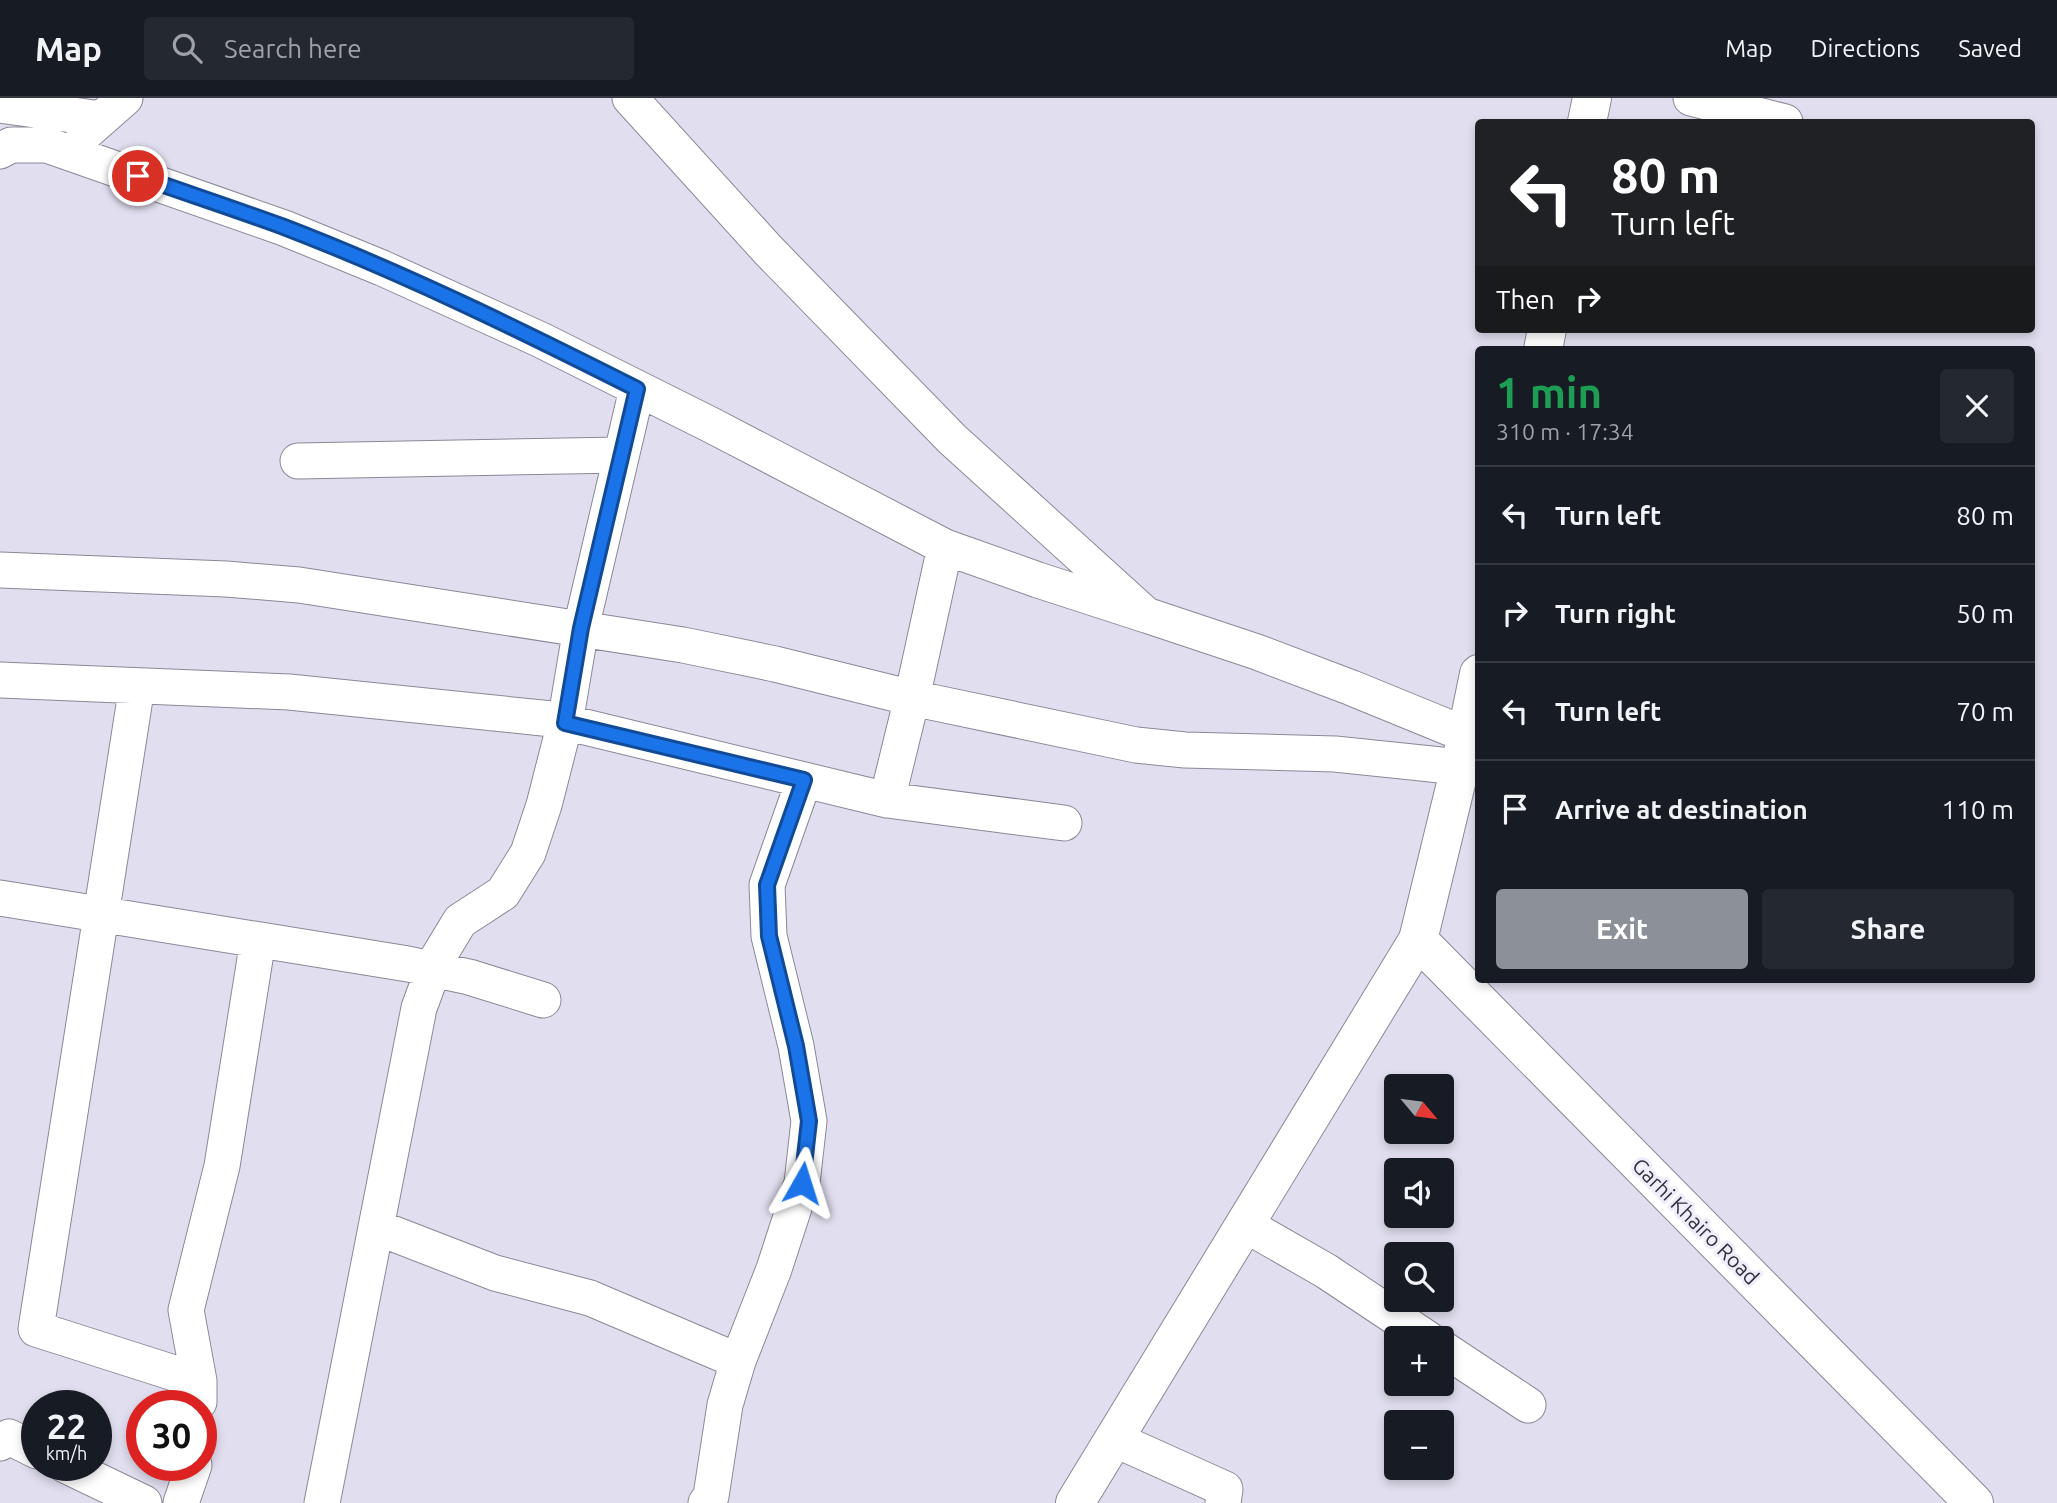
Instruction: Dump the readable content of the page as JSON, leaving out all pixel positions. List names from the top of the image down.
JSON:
{
  "streets": {
    "main road": ["Garhi Khairo Road"]
  },
  "north": "bottom right",
  "page": {
    "header": "Map",
    "search": "Search here",
    "nav": ["Map", "Directions", "Saved"],
    "turn": ["80 m", "Turn left"],
    "then": "Then",
    "heading": ["1 min", "310 m · 17:34"],
    "list": [
      {
        "name": "Turn left",
        "value": "80 m"
      },
      {
        "name": "Turn right",
        "value": "50 m"
      },
      {
        "name": "Turn left",
        "value": "70 m"
      },
      {
        "name": "Arrive at destination",
        "value": "110 m"
      }
    ],
    "buttons": ["Exit", "Share"],
    "map_buttons": ["+", "−"],
    "speed": "22 km/h",
    "limit": "30"
  }
}
